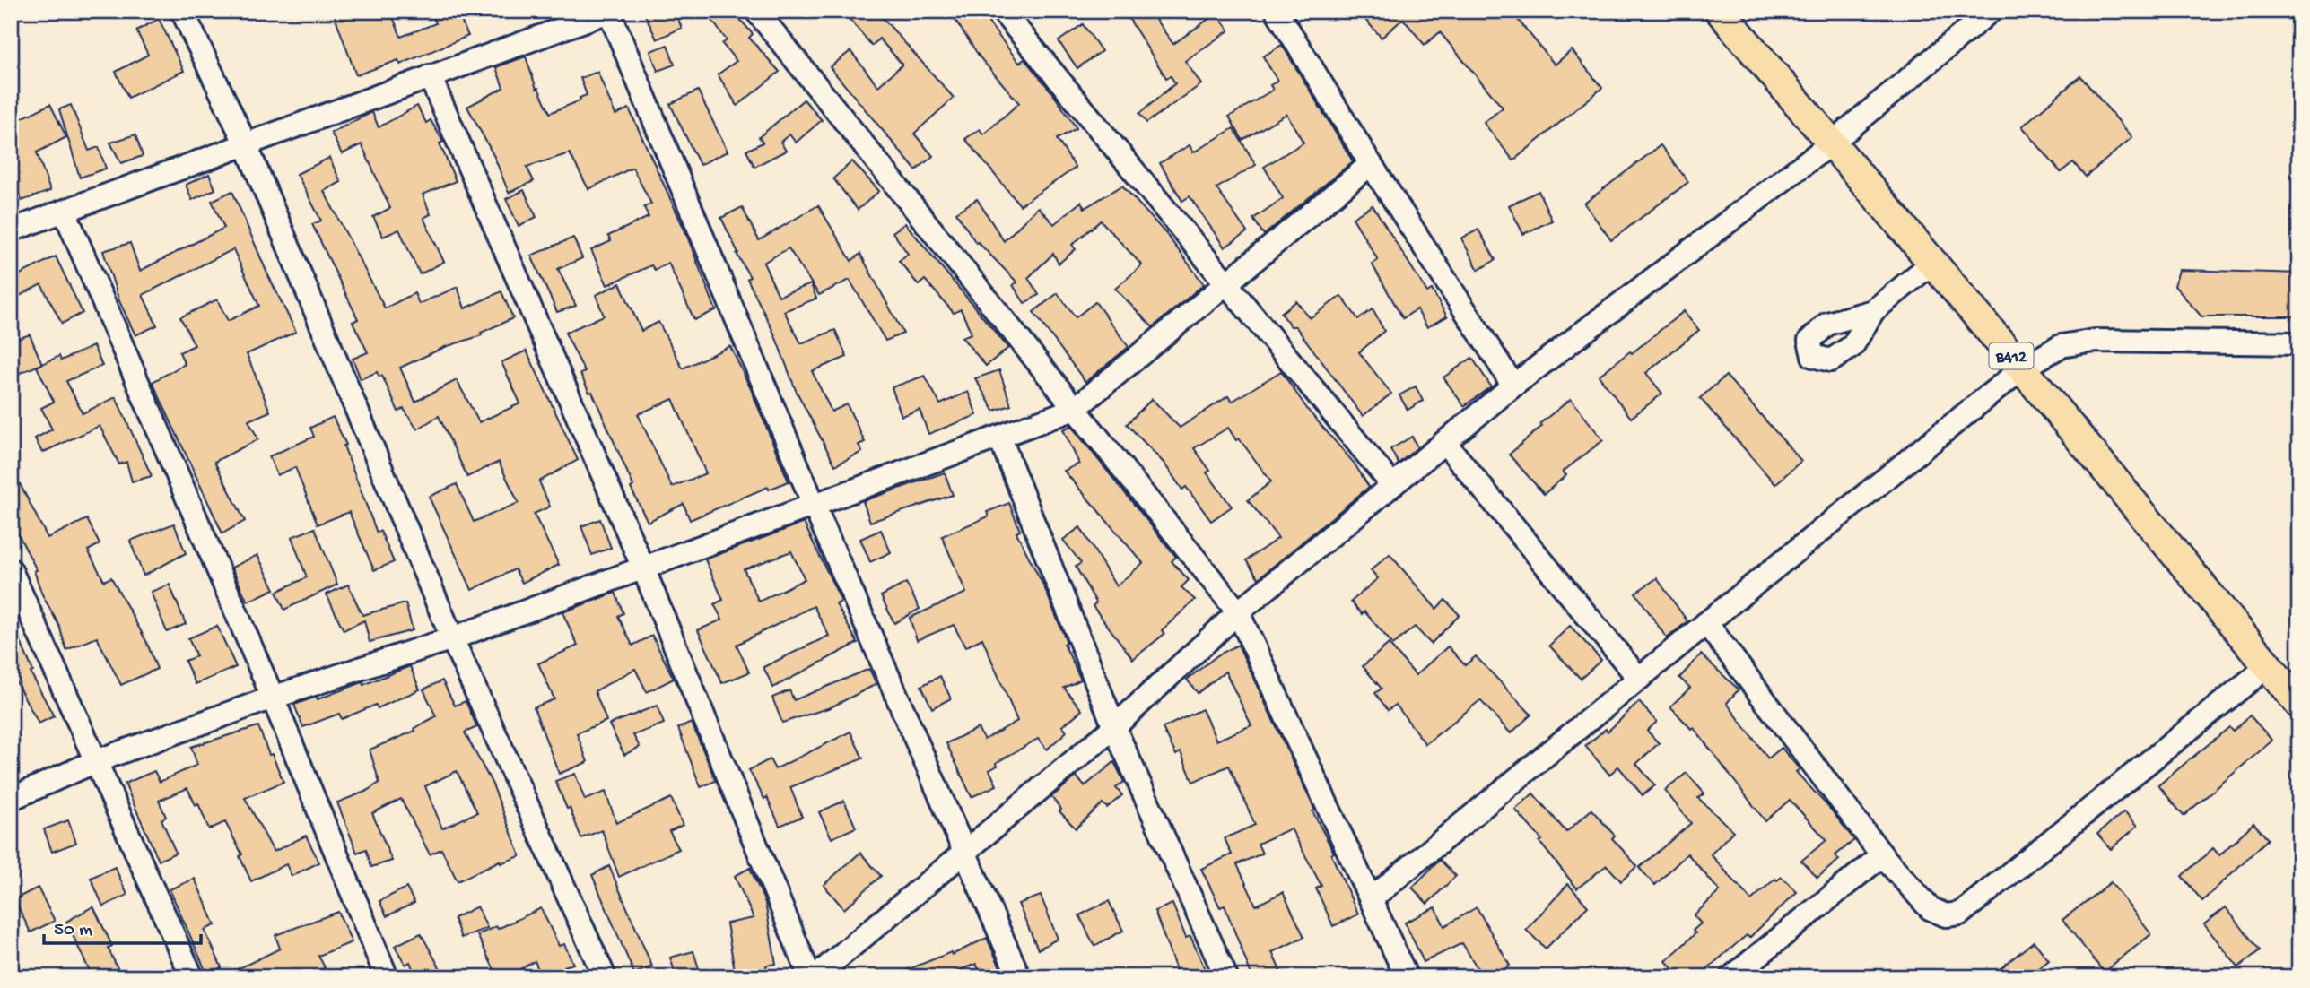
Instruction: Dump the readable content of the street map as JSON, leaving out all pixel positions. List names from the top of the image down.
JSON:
{
  "streets": {
    "main road": ["B412"]
  },
  "scale_bar": "50 m"
}
